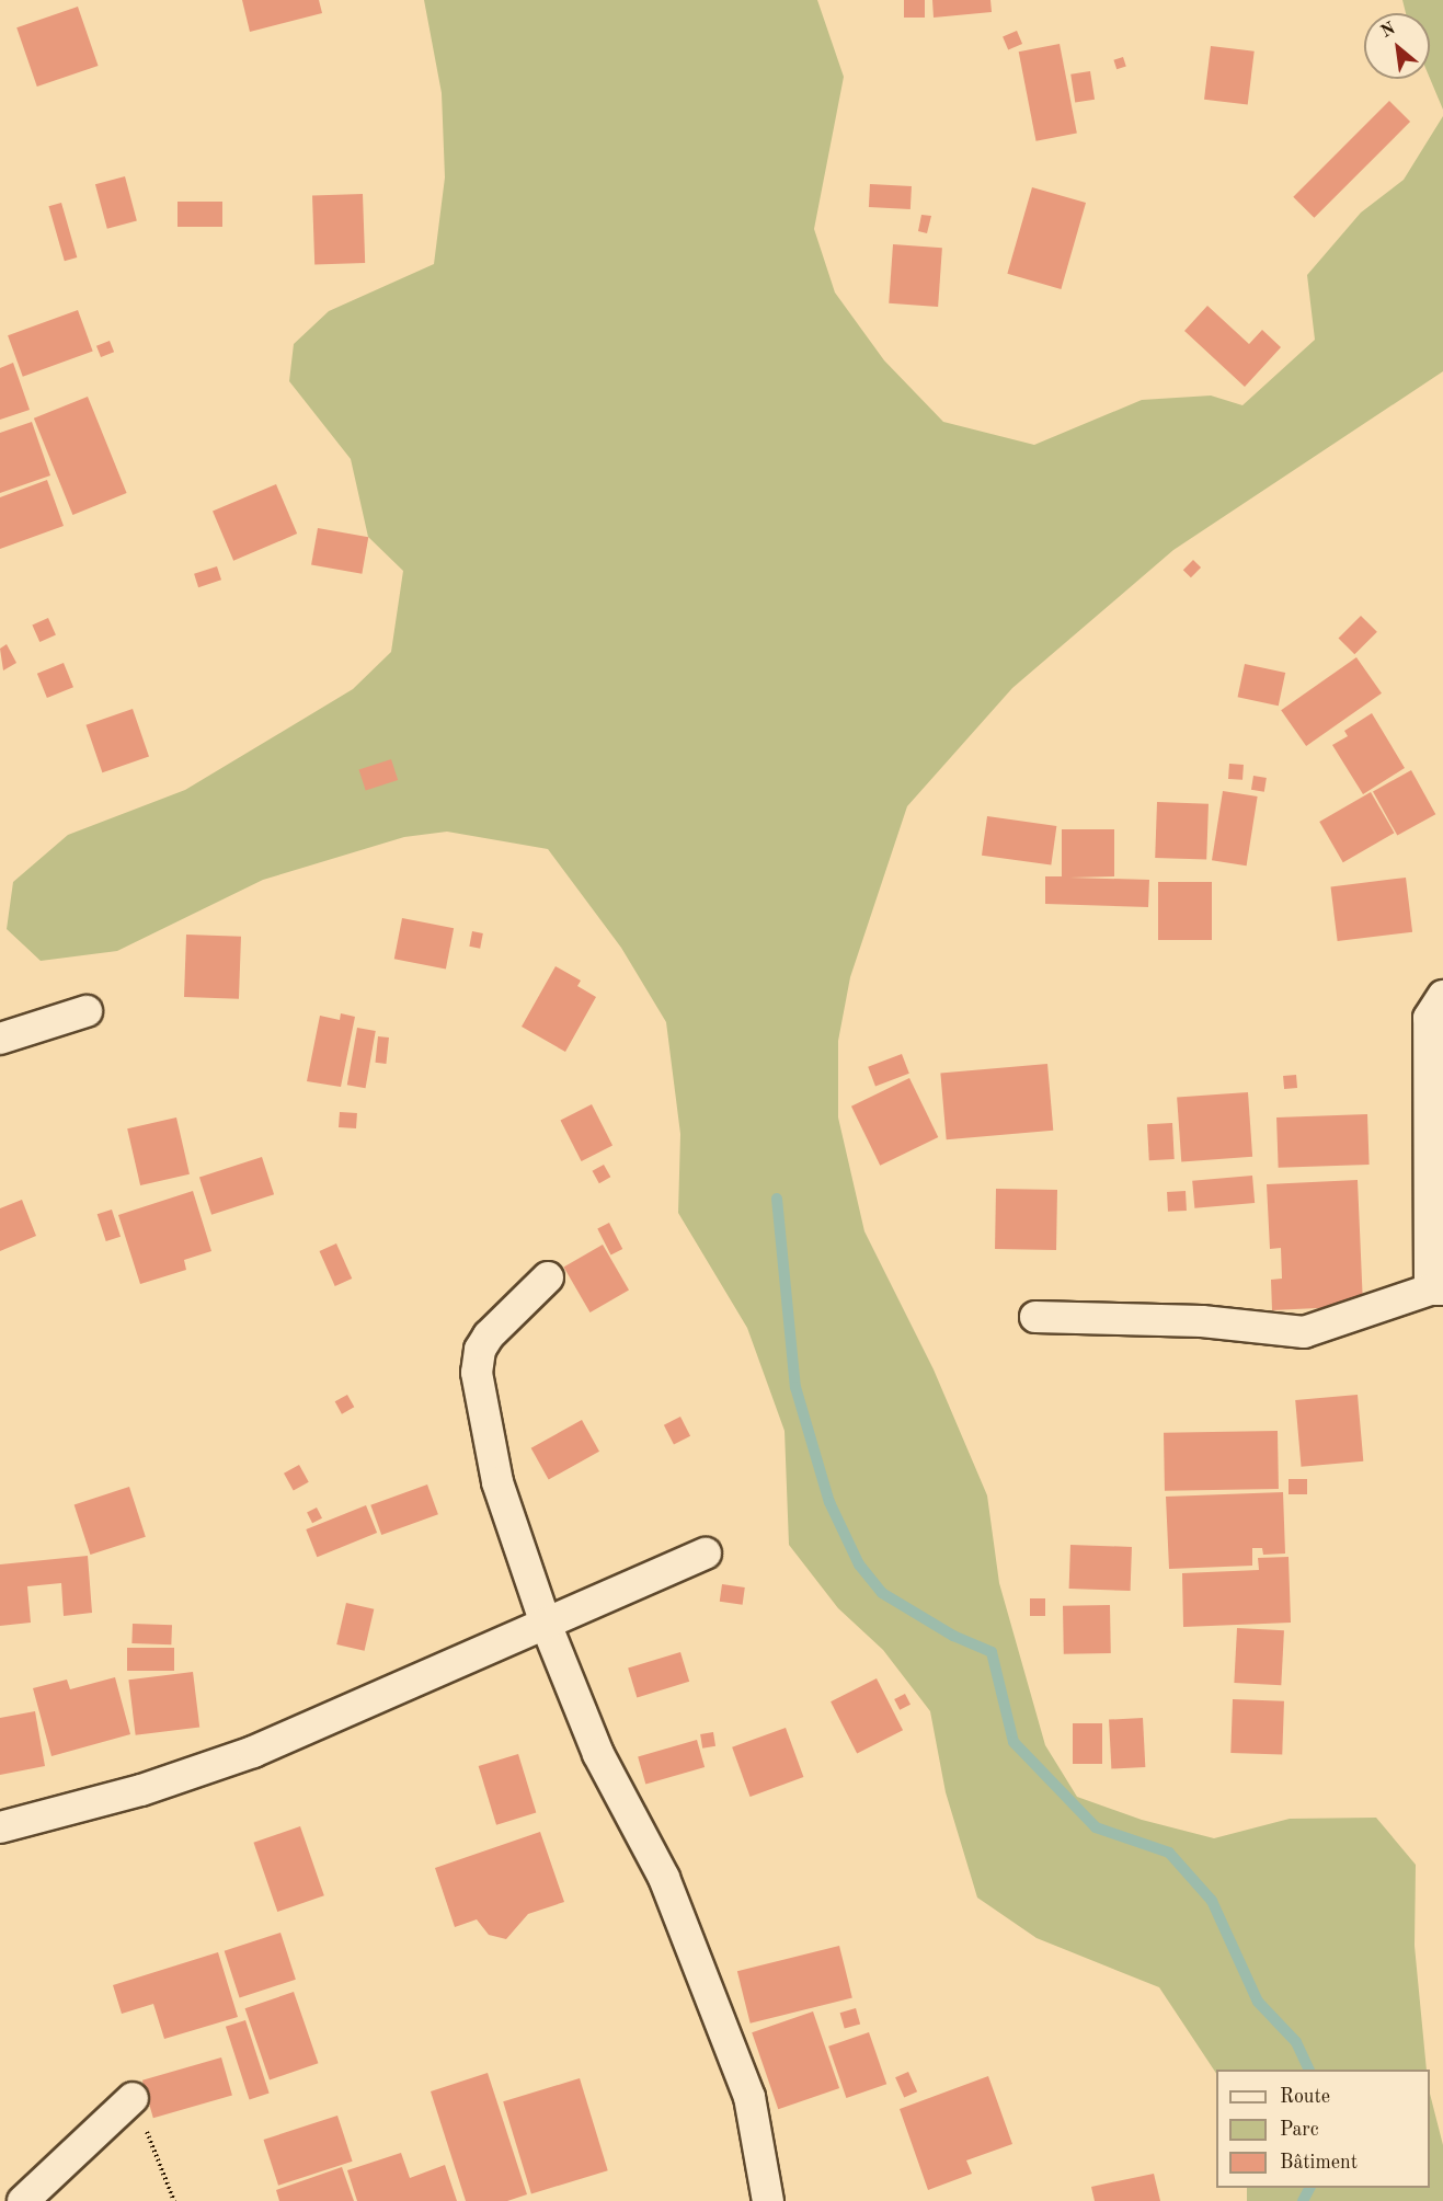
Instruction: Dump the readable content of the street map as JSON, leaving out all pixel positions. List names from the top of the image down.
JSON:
{
  "legend": ["Route", "Parc", "Bâtiment"],
  "north": "top left"
}
